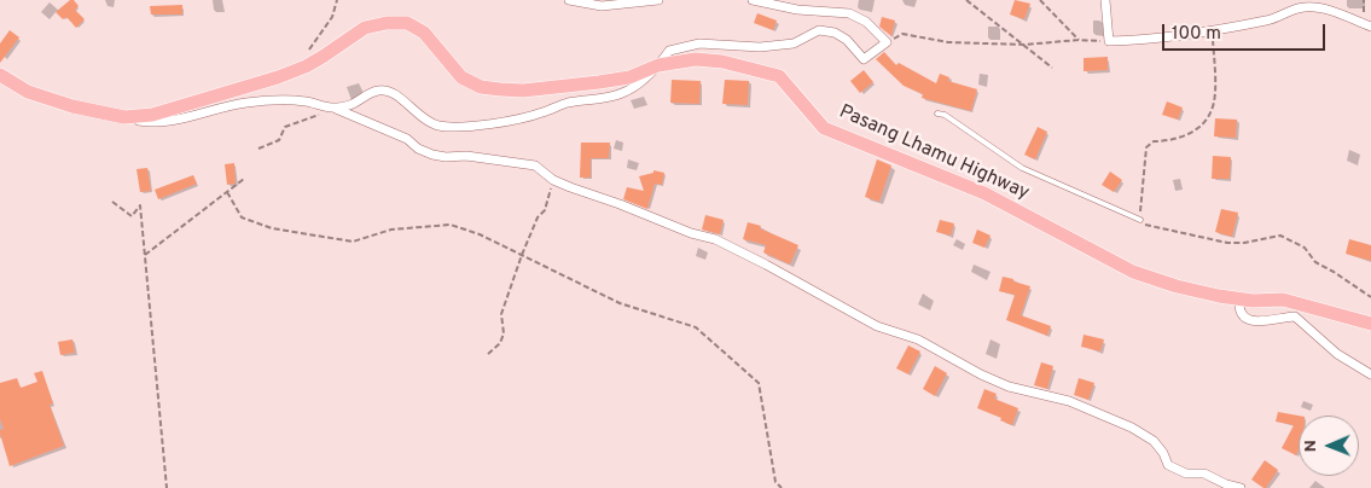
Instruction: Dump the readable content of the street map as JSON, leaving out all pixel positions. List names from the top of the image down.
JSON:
{
  "streets": {
    "main road": ["Pasang Lhamu Highway"]
  },
  "scale_bar": "100 m",
  "north": "left"
}
